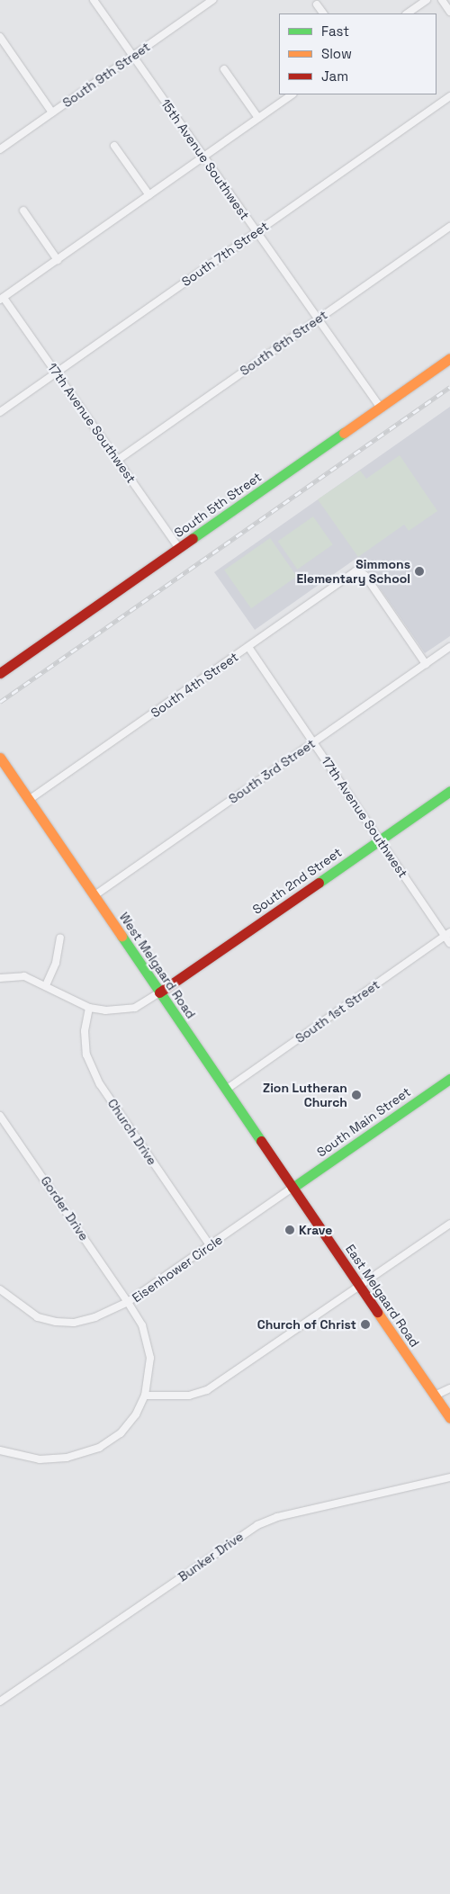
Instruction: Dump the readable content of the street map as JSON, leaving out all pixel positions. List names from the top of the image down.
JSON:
{
  "streets": {
    "main road": [
      "South 5th Street",
      "South 2nd Street",
      "West Melgaard Road",
      "South Main Street",
      "East Melgaard Road"
    ],
    "street": [
      "South 9th Street",
      "15th Avenue Southwest",
      "South 7th Street",
      "South 6th Street",
      "17th Avenue Southwest",
      "South 4th Street",
      "South 3rd Street",
      "South 1st Street",
      "Church Drive",
      "Gorder Drive",
      "Eisenhower Circle",
      "Bunker Drive"
    ]
  },
  "crossings": [
    ["South 9th Street", "15th Avenue Southwest"],
    ["15th Avenue Southwest", "South 7th Street"],
    ["15th Avenue Southwest", "South 6th Street"],
    ["15th Avenue Southwest", "South 5th Street"],
    ["South 7th Street", "17th Avenue Southwest"],
    ["South 6th Street", "17th Avenue Southwest"],
    ["17th Avenue Southwest", "South 5th Street"],
    ["17th Avenue Southwest", "South 4th Street"],
    ["17th Avenue Southwest", "South 3rd Street"],
    ["17th Avenue Southwest", "South 2nd Street"],
    ["17th Avenue Southwest", "South 1st Street"],
    ["South 4th Street", "South 3rd Street"],
    ["South 4th Street", "West Melgaard Road"],
    ["South 3rd Street", "West Melgaard Road"],
    ["South 2nd Street", "West Melgaard Road"],
    ["West Melgaard Road", "South 1st Street"],
    ["West Melgaard Road", "South Main Street"],
    ["West Melgaard Road", "Eisenhower Circle"],
    ["West Melgaard Road", "East Melgaard Road"],
    ["South Main Street", "Eisenhower Circle"],
    ["South Main Street", "East Melgaard Road"],
    ["Church Drive", "Eisenhower Circle"],
    ["Gorder Drive", "Eisenhower Circle"],
    ["Eisenhower Circle", "East Melgaard Road"]
  ],
  "places": [
    "Simmons Elementary School",
    "Zion Lutheran Church",
    "Krave",
    "Church of Christ"
  ],
  "legend": ["Fast", "Slow", "Jam"]
}
